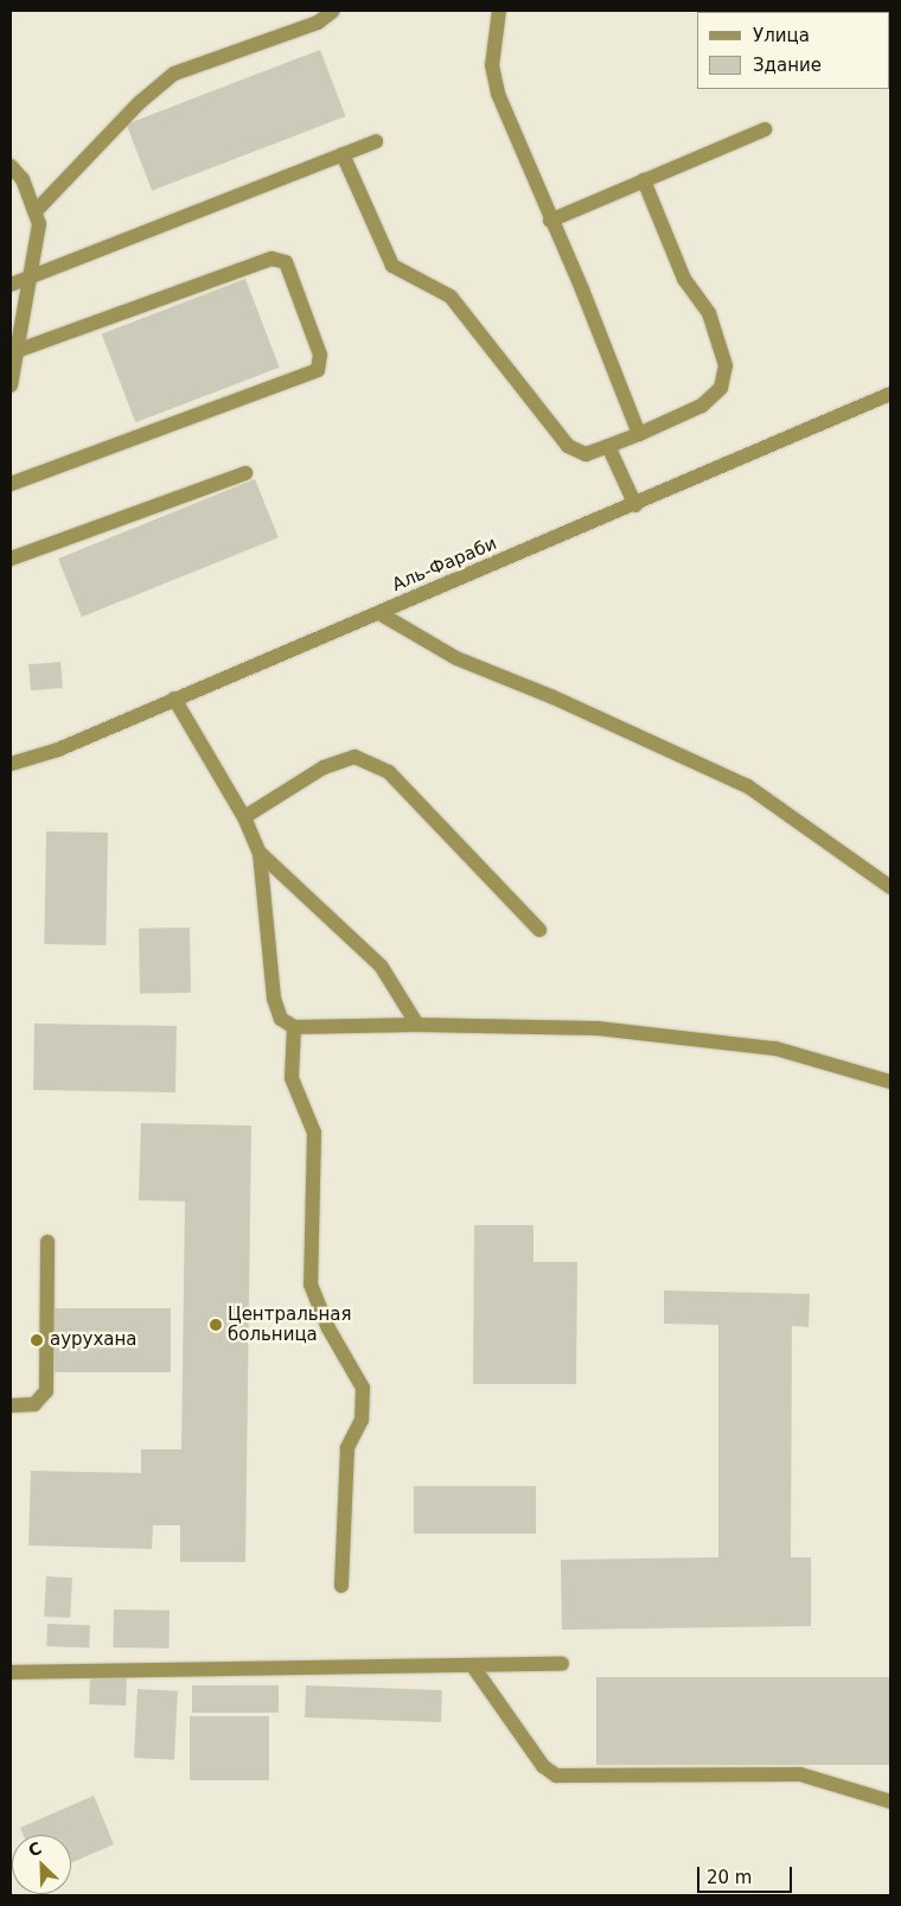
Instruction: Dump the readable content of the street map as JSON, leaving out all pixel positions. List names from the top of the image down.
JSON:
{
  "streets": {
    "street": ["Аль-Фараби"]
  },
  "places": ["Центральная больница", "аурухана"],
  "legend": ["Улица", "Здание"],
  "scale_bar": "20 m",
  "north": "top left"
}
